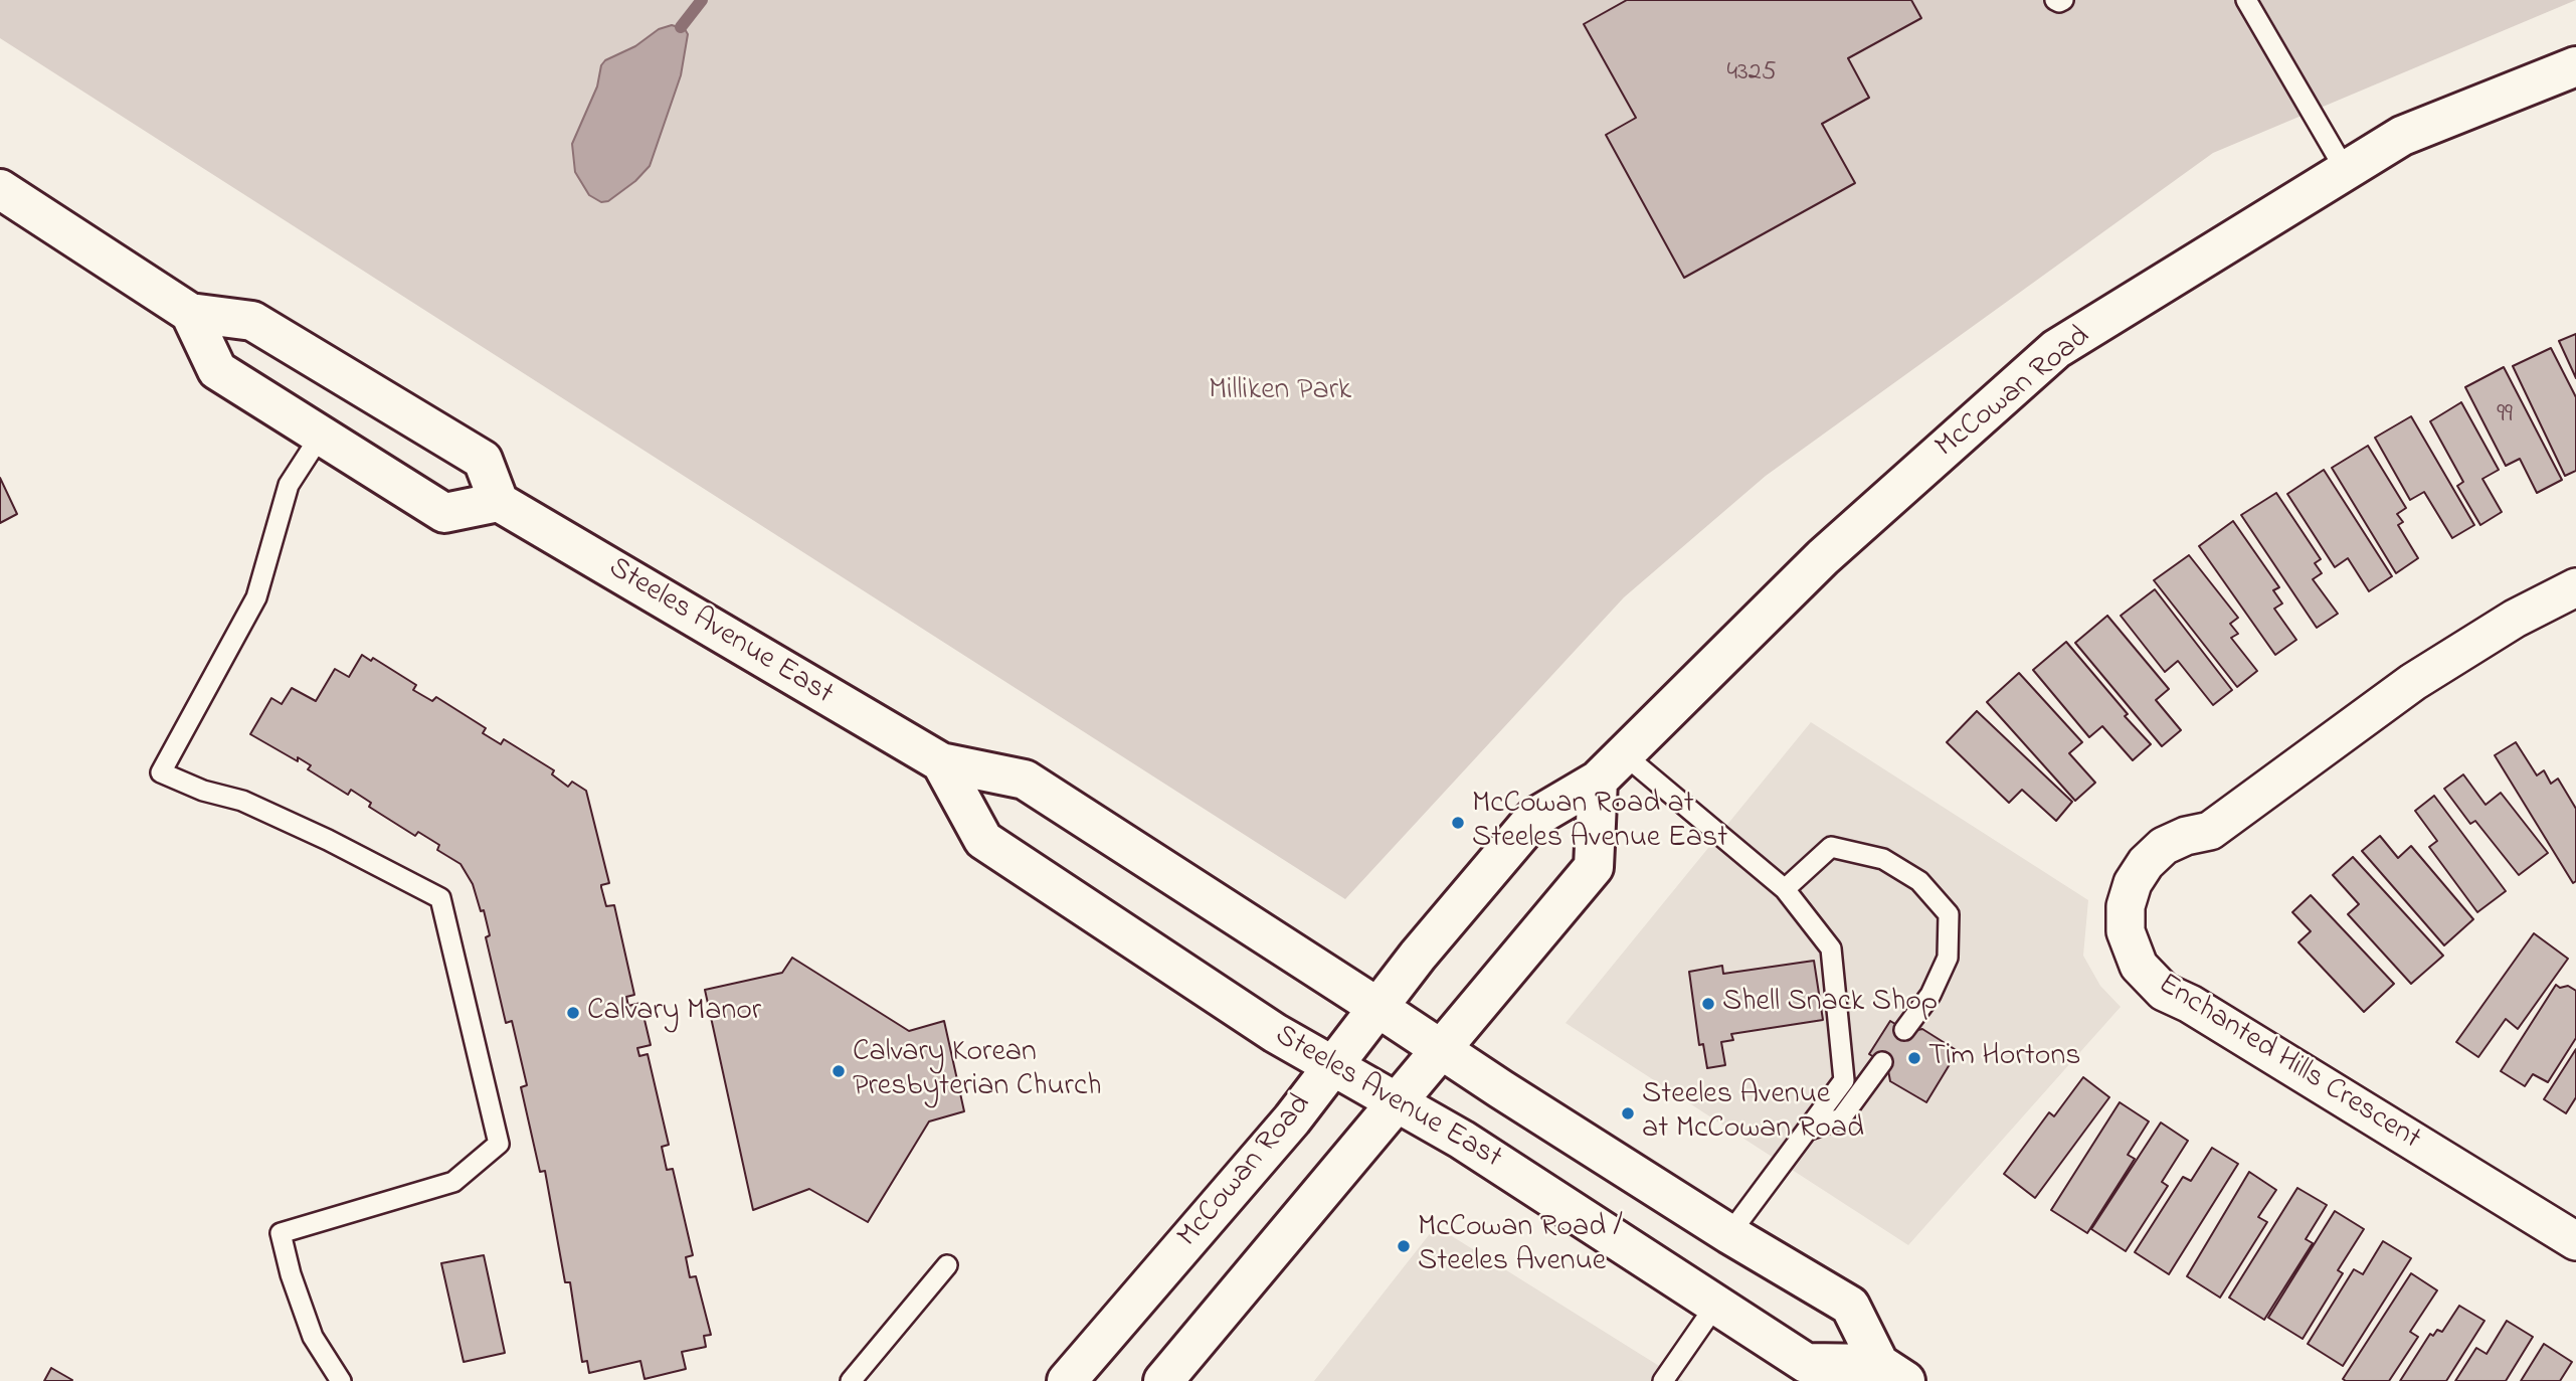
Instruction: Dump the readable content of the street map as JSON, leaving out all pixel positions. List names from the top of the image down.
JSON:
{
  "streets": {
    "main road": ["McCowan Road", "Steeles Avenue East"],
    "street": ["Enchanted Hills Crescent"]
  },
  "crossings": [
    ["McCowan Road", "Steeles Avenue East"]
  ],
  "parks": ["Milliken Park"],
  "places": [
    "McCowan Road at Steeles Avenue East",
    "Shell Snack Shop",
    "Calvary Manor",
    "Tim Hortons",
    "Calvary Korean Presbyterian Church",
    "Steeles Avenue at McCowan Road",
    "McCowan Road / Steeles Avenue"
  ],
  "house_numbers": ["4325", "99"]
}
